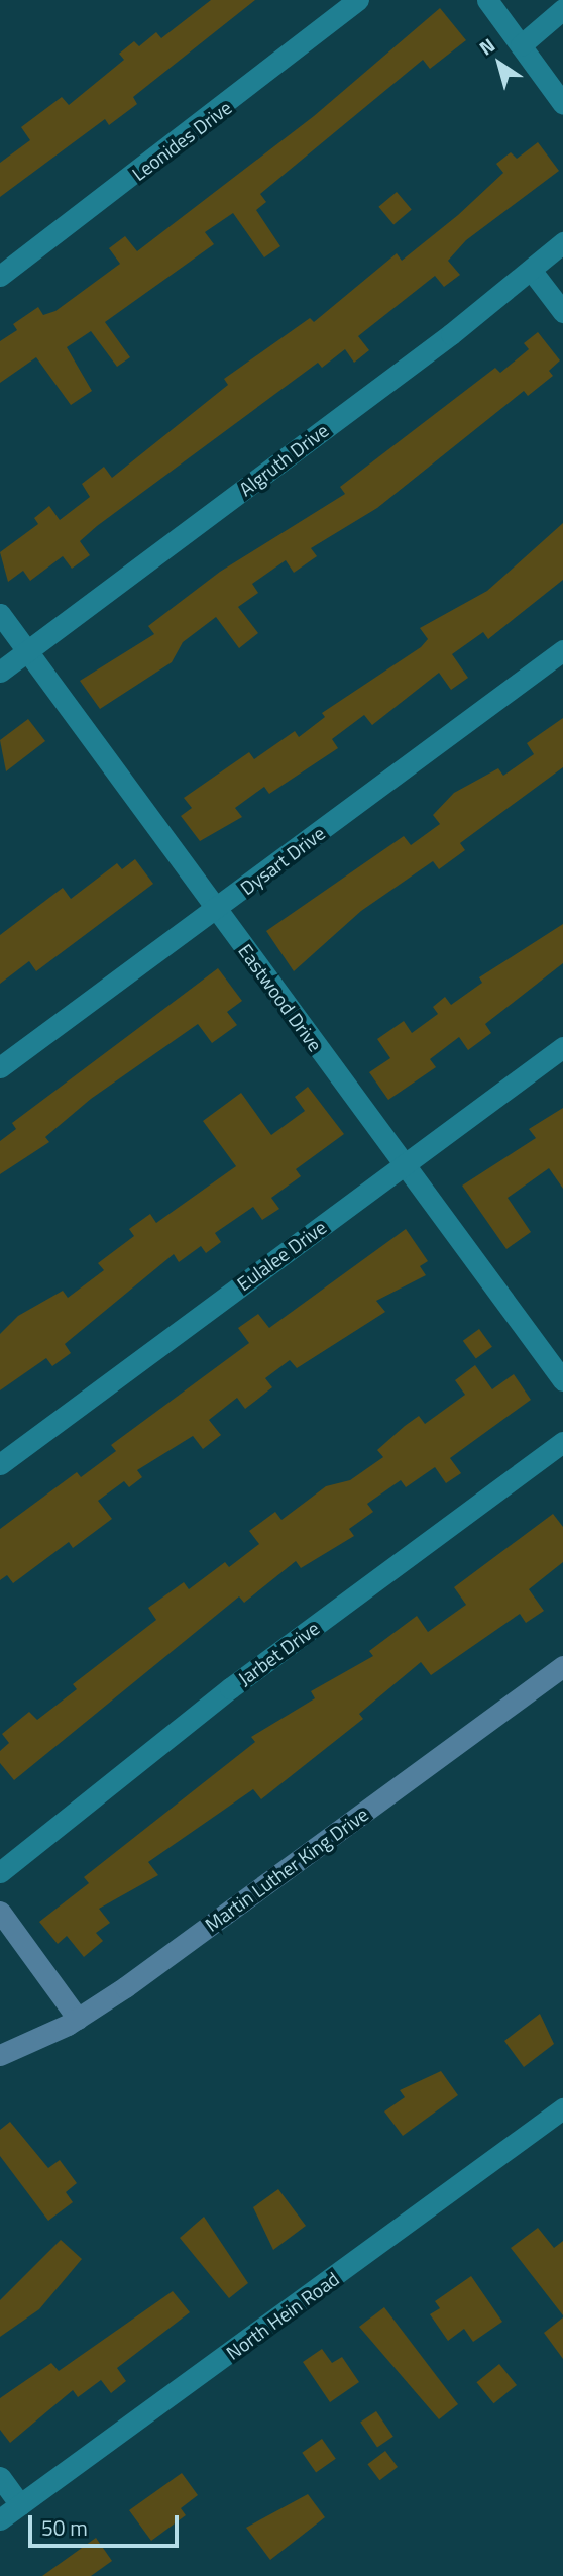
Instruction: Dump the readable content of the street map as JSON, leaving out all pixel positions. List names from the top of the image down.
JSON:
{
  "streets": {
    "main road": ["Martin Luther King Drive"],
    "street": [
      "Leonides Drive",
      "Algruth Drive",
      "Dysart Drive",
      "Eastwood Drive",
      "Eulalee Drive",
      "Jarbet Drive",
      "North Hein Road"
    ]
  },
  "crossings": [
    ["Algruth Drive", "Eastwood Drive"],
    ["Dysart Drive", "Eastwood Drive"],
    ["Eastwood Drive", "Eulalee Drive"]
  ],
  "scale_bar": "50 m",
  "north": "top left"
}
